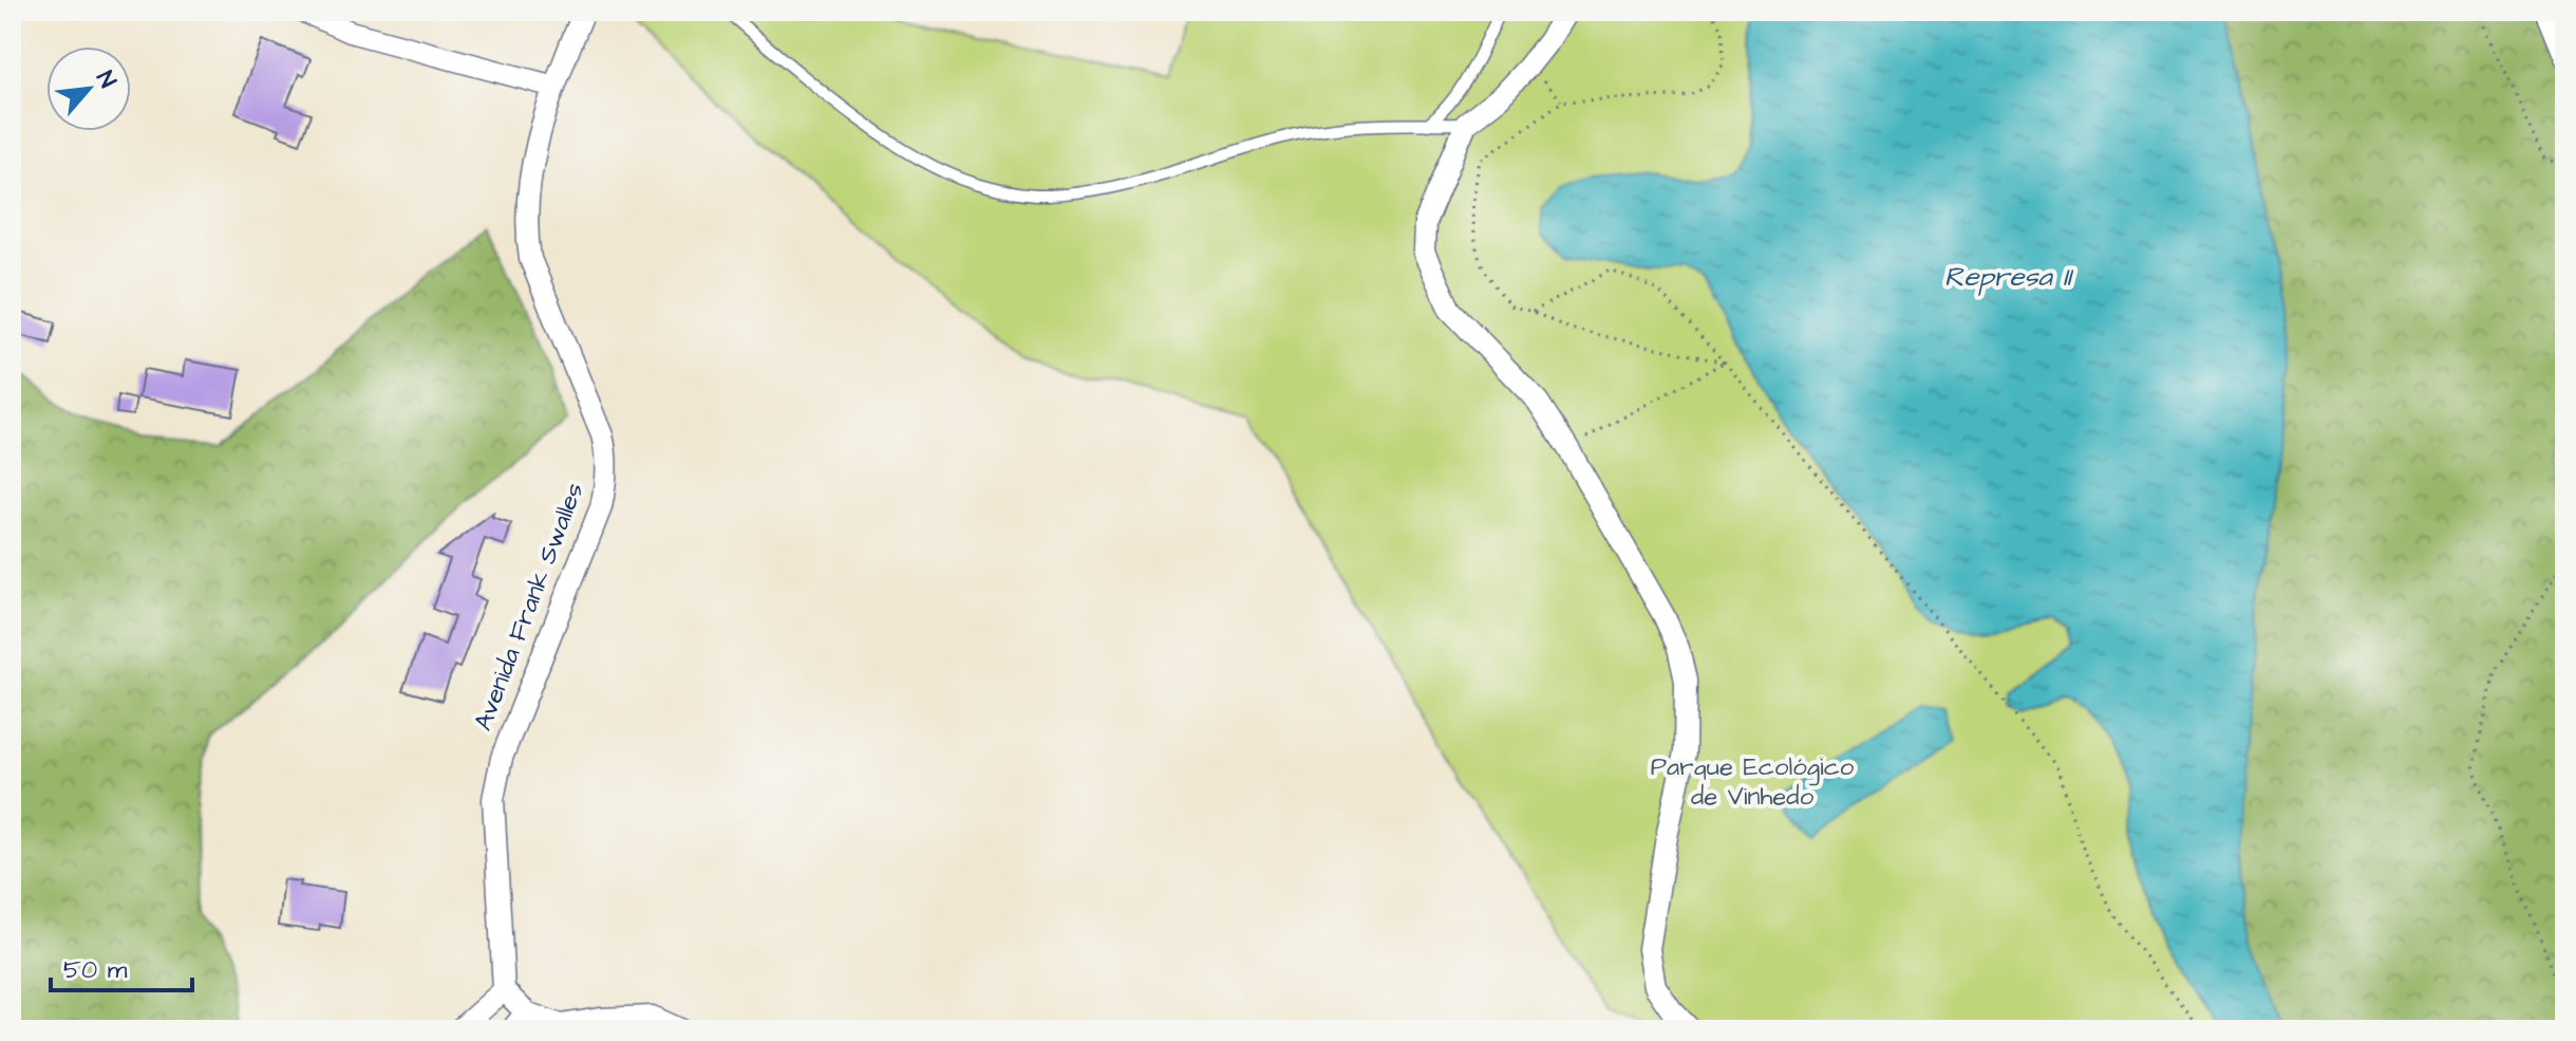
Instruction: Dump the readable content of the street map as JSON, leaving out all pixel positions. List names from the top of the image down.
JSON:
{
  "streets": {
    "street": ["Avenida Frank Swalles"]
  },
  "water": ["Represa II"],
  "parks": ["Parque Ecológico de Vinhedo"],
  "scale_bar": "50 m",
  "north": "top right"
}
